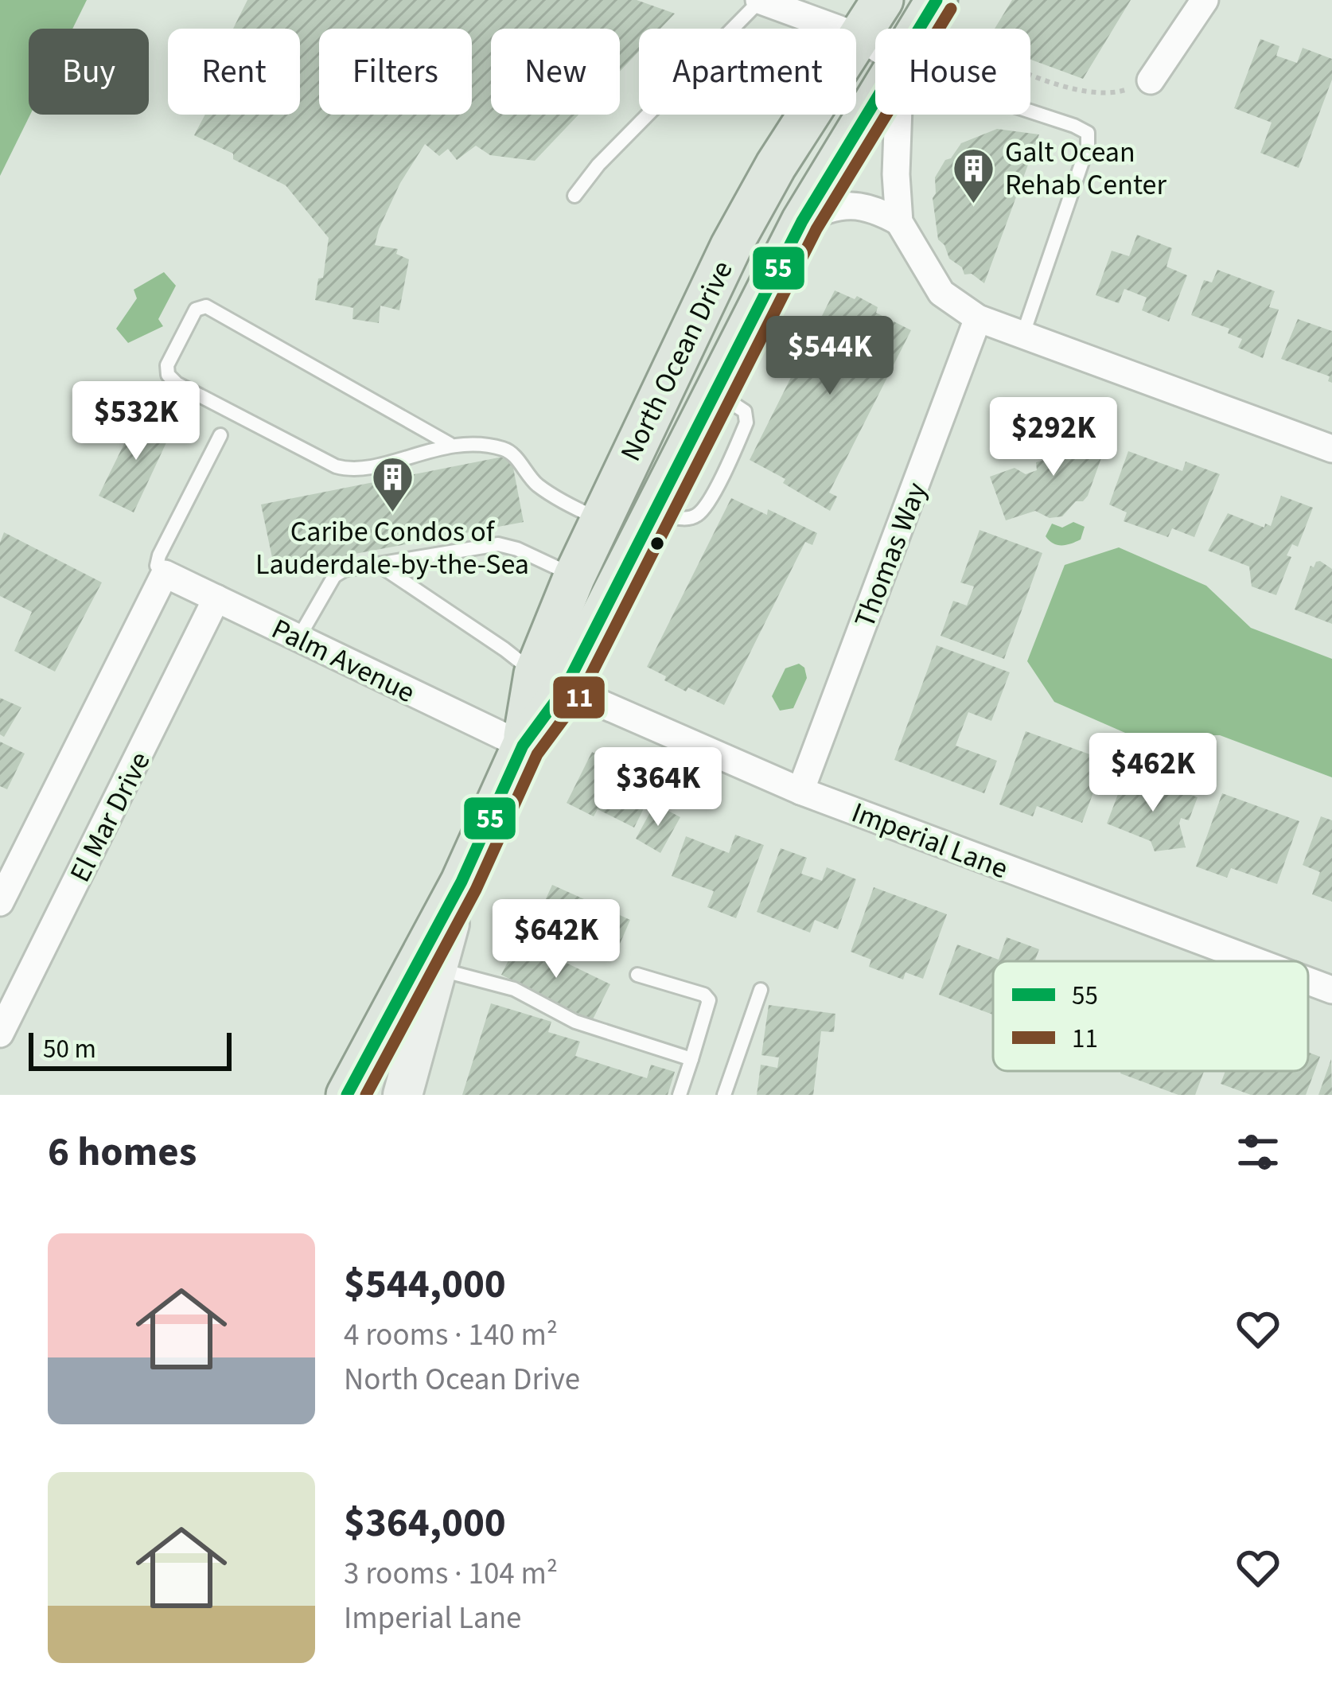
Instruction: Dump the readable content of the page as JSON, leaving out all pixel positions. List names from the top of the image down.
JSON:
{
  "streets": {
    "main road": ["North Ocean Drive"],
    "street": [
      "Thomas Way",
      "Palm Avenue",
      "El Mar Drive",
      "Imperial Lane"
    ]
  },
  "crossings": [
    ["North Ocean Drive", "Palm Avenue"],
    ["North Ocean Drive", "Imperial Lane"],
    ["Thomas Way", "Imperial Lane"],
    ["Palm Avenue", "El Mar Drive"]
  ],
  "places": {
    "building": ["Galt Ocean Rehab Center", "Caribe Condos of Lauderdale-by-the-Sea"]
  },
  "lines": ["transit line 55", "transit line 11"],
  "legend": ["55", "11"],
  "scale_bar": "50 m",
  "page": {
    "chip": [
      "Buy",
      "Rent",
      "Filters",
      "New",
      "Apartment",
      "House"
    ],
    "price": [
      "$544K",
      "$532K",
      "$292K",
      "$462K",
      "$364K",
      "$642K"
    ],
    "scale": "50 m",
    "heading": "6 homes",
    "list": [
      {
        "name": "$544,000",
        "note": "4 rooms · 140 m² · North Ocean Drive"
      },
      {
        "name": "$364,000",
        "note": "3 rooms · 104 m² · Imperial Lane"
      }
    ]
  }
}
